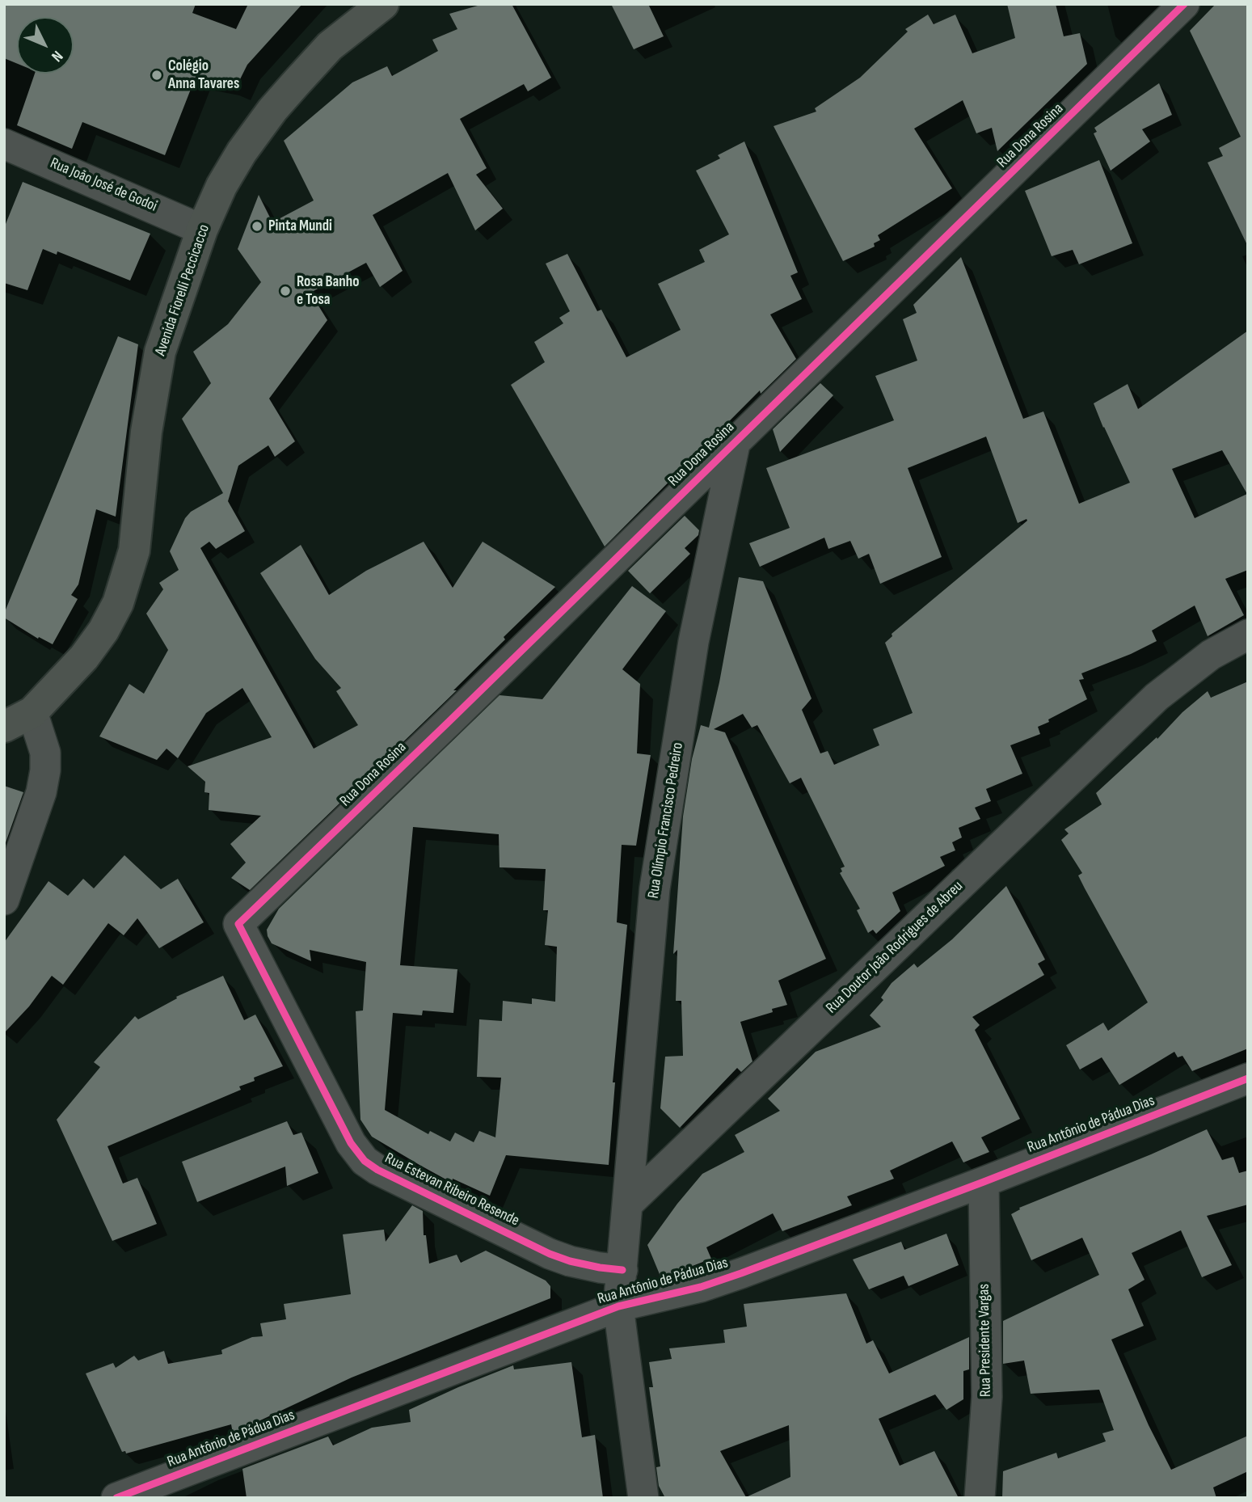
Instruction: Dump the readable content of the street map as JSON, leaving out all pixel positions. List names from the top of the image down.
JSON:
{
  "streets": {
    "main road": ["Avenida Fiorelli Peccicacco"],
    "street": [
      "Rua Dona Rosina",
      "Rua João José de Godoi",
      "Rua Olímpio Francisco Pedreiro",
      "Rua Doutor João Rodrigues de Abreu",
      "Rua Antônio de Pádua Dias",
      "Rua Estevan Ribeiro Resende",
      "Rua Presidente Vargas"
    ]
  },
  "crossings": [
    ["Rua Dona Rosina", "Rua Olímpio Francisco Pedreiro"],
    ["Rua Dona Rosina", "Rua Estevan Ribeiro Resende"],
    ["Rua João José de Godoi", "Avenida Fiorelli Peccicacco"],
    ["Rua Olímpio Francisco Pedreiro", "Rua Doutor João Rodrigues de Abreu"],
    ["Rua Antônio de Pádua Dias", "Rua Presidente Vargas"]
  ],
  "places": ["Colégio Anna Tavares", "Pinta Mundi", "Rosa Banho e Tosa"],
  "north": "bottom right"
}
